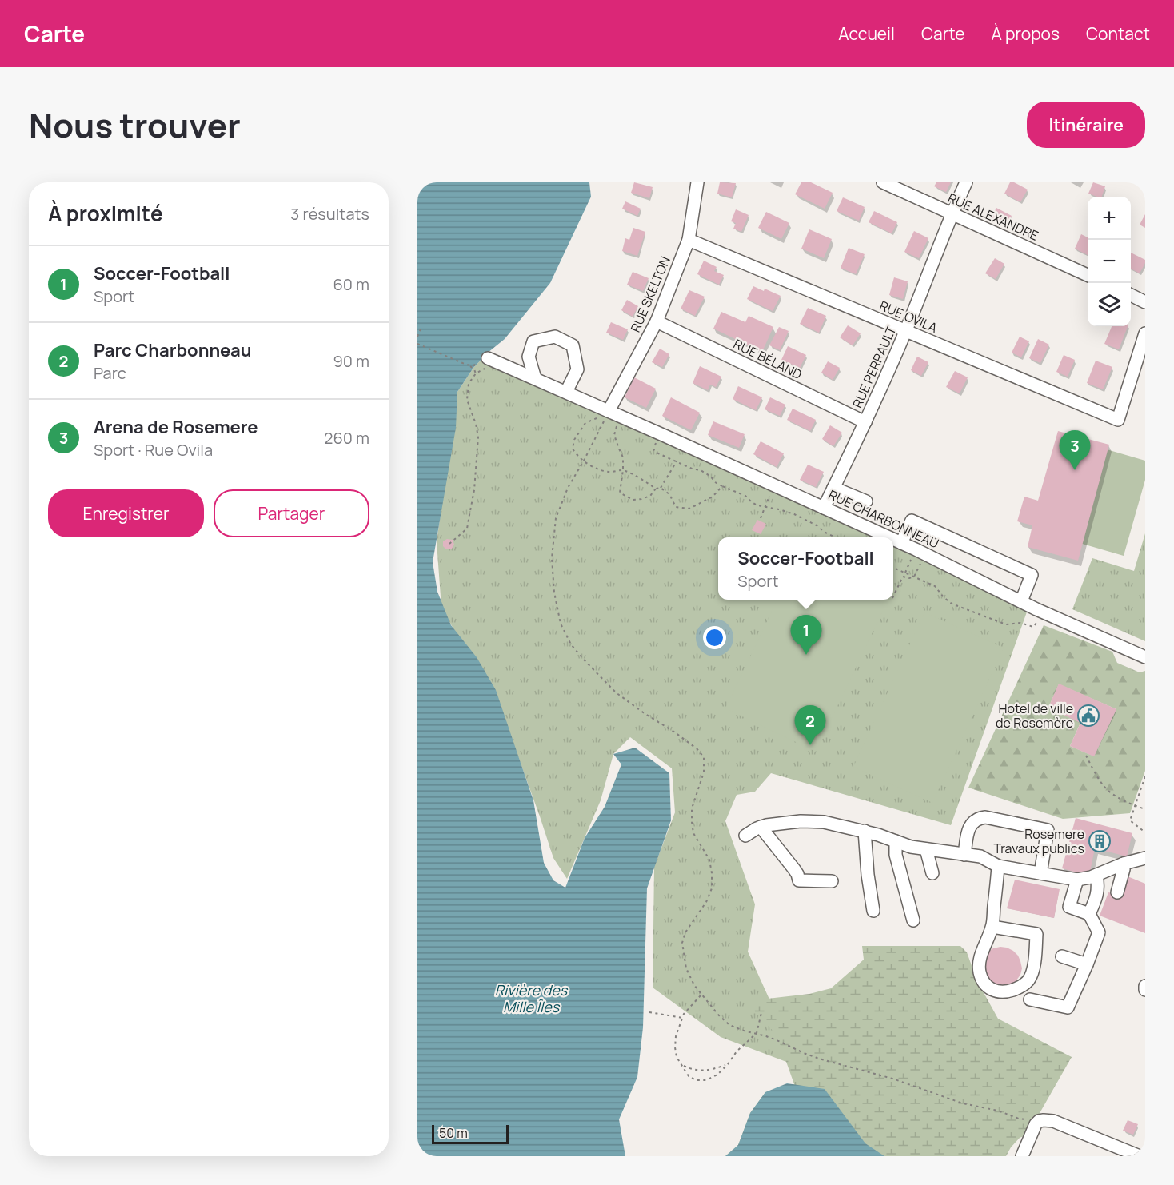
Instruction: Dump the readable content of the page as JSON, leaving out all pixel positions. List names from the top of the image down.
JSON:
{
  "streets": {
    "street": [
      "RUE ALEXANDRE",
      "RUE SKELTON",
      "RUE OVILA",
      "RUE BÉLAND",
      "RUE PERRAULT",
      "RUE CHARBONNEAU"
    ]
  },
  "crossings": [
    ["RUE ALEXANDRE", "RUE PERRAULT"],
    ["RUE SKELTON", "RUE OVILA"],
    ["RUE SKELTON", "RUE BÉLAND"],
    ["RUE SKELTON", "RUE CHARBONNEAU"],
    ["RUE OVILA", "RUE PERRAULT"],
    ["RUE BÉLAND", "RUE PERRAULT"],
    ["RUE PERRAULT", "RUE CHARBONNEAU"]
  ],
  "water": ["Rivière des Mille Îles"],
  "places": {
    "public building": ["Hotel de ville de Rosemère"],
    "building": ["Rosemere Travaux publics"]
  },
  "scale_bar": "50 m",
  "page": {
    "header": "Carte",
    "nav": [
      "Accueil",
      "Carte",
      "À propos",
      "Contact"
    ],
    "title": "Nous trouver",
    "buttons": [
      "Itinéraire",
      ["Enregistrer", "Partager"]
    ],
    "heading": ["À proximité", "3 résultats"],
    "map_buttons": ["+", "−"],
    "list": [
      {
        "mark": "1",
        "name": "Soccer-Football",
        "note": "Sport",
        "value": "60 m"
      },
      {
        "mark": "2",
        "name": "Parc Charbonneau",
        "note": "Parc",
        "value": "90 m"
      },
      {
        "mark": "3",
        "name": "Arena de Rosemere",
        "note": "Sport · Rue Ovila",
        "value": "260 m"
      }
    ],
    "pins": ["3", "1", "2"],
    "popup": ["Soccer-Football", "Sport"],
    "scale": "50 m"
  }
}
